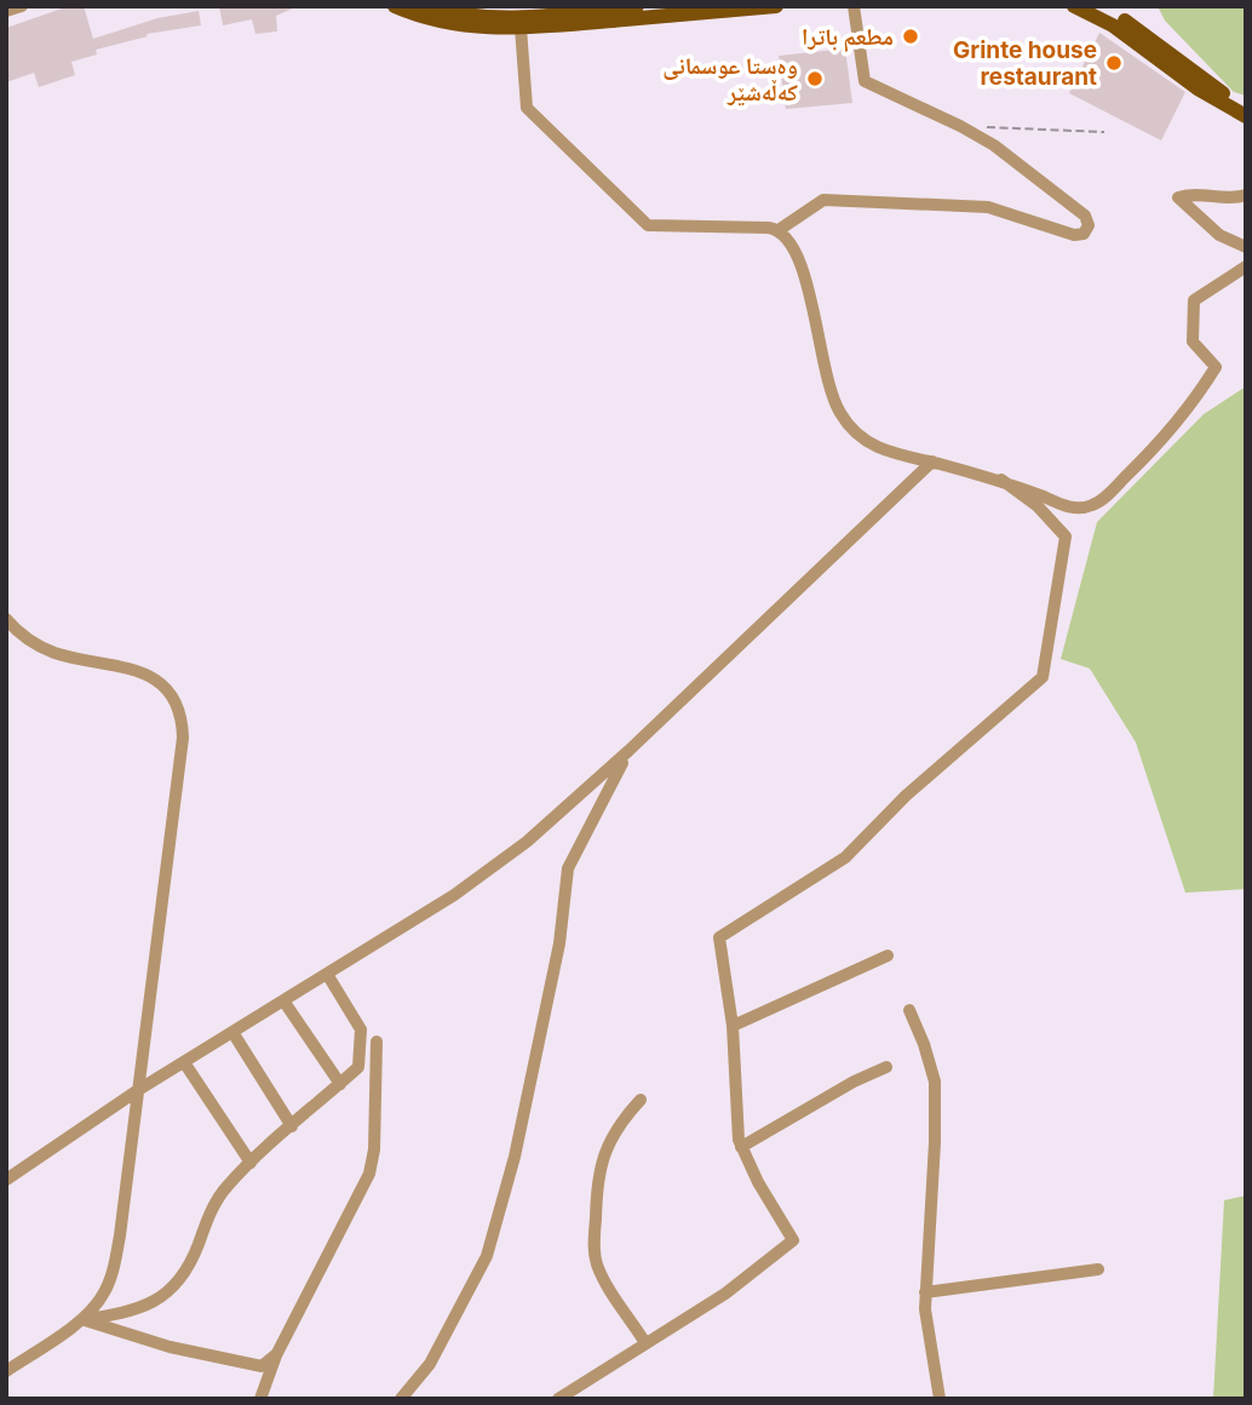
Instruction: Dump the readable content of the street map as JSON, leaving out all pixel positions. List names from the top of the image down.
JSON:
{
  "places": ["مطعم باترا", "Grinte house restaurant", "وەستا عوسمانی کەڵەشێر"]
}
